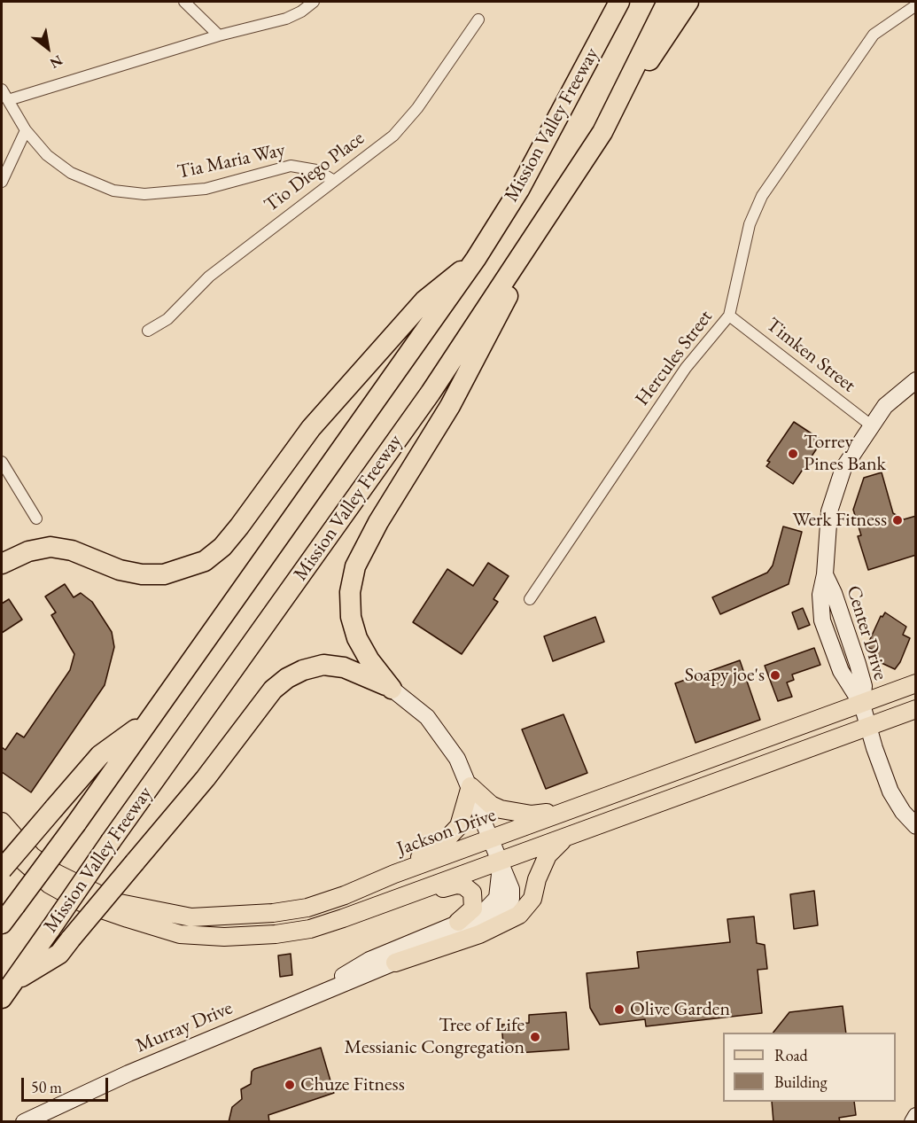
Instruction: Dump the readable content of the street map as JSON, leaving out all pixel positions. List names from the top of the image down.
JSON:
{
  "streets": {
    "highway": ["Mission Valley Freeway"],
    "main road": ["Center Drive", "Jackson Drive", "Murray Drive"],
    "street": [
      "Tia Maria Way",
      "Tio Diego Place",
      "Timken Street",
      "Hercules Street"
    ]
  },
  "crossings": [
    ["Tia Maria Way", "Tio Diego Place"],
    ["Timken Street", "Hercules Street"],
    ["Timken Street", "Center Drive"],
    ["Center Drive", "Jackson Drive"],
    ["Jackson Drive", "Murray Drive"]
  ],
  "places": [
    "Torrey Pines Bank",
    "Werk Fitness",
    "Soapy joe's",
    "Olive Garden",
    "Tree of Life Messianic Congregation",
    "Chuze Fitness"
  ],
  "legend": ["Road", "Building"],
  "scale_bar": "50 m",
  "north": "bottom right"
}
